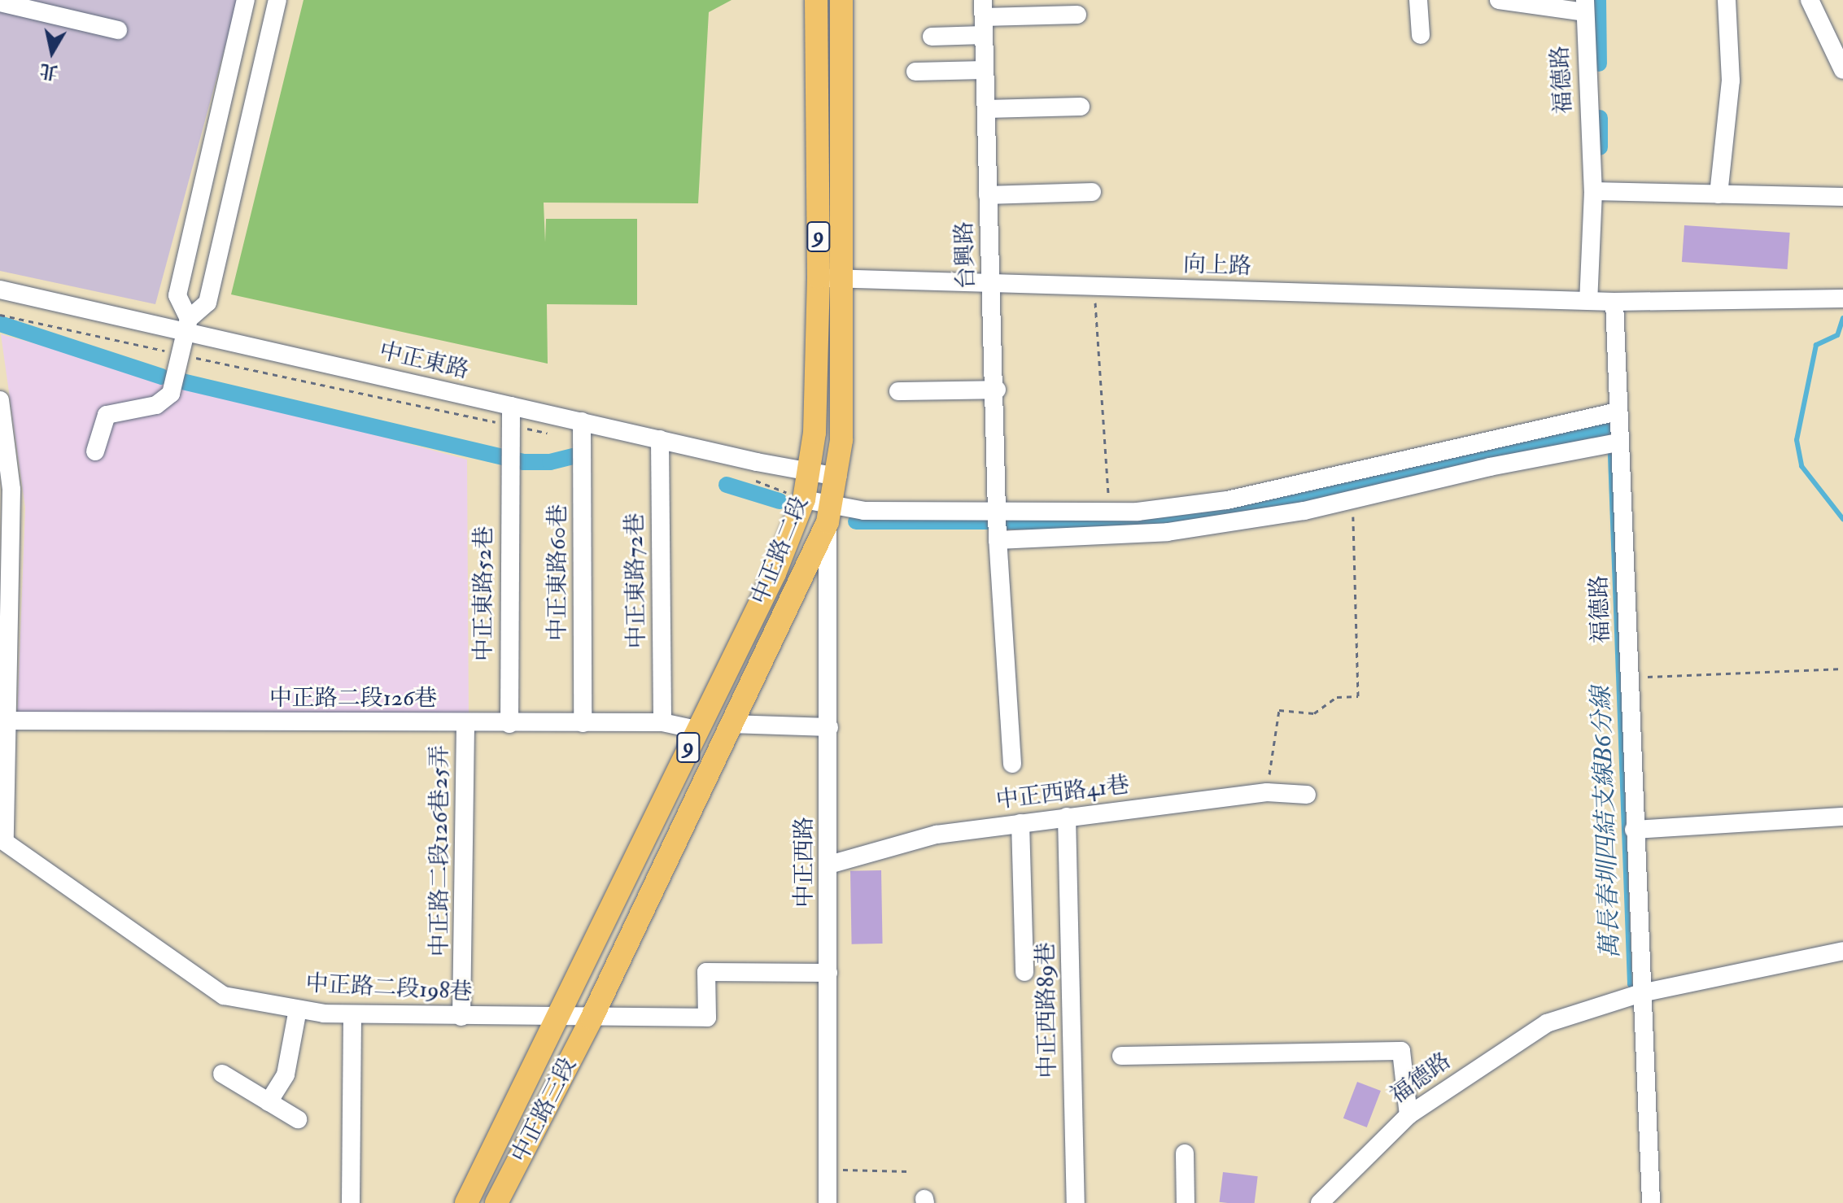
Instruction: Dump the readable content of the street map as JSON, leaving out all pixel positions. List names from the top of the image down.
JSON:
{
  "streets": {
    "main road": ["9", "中正路二段", "中正路三段"],
    "street": [
      "福德路",
      "台興路",
      "向上路",
      "中正東路",
      "中正東路60巷",
      "中正東路72巷",
      "中正東路52巷",
      "中正路二段126巷",
      "中正西路41巷",
      "中正路二段126巷25弄",
      "中正西路",
      "中正路二段198巷",
      "中正西路89巷"
    ]
  },
  "crossings": [
    ["福德路", "向上路"],
    ["台興路", "向上路"],
    ["向上路", "中正路二段"],
    ["中正東路", "中正路二段"],
    ["中正東路", "中正東路60巷"],
    ["中正東路", "中正東路72巷"],
    ["中正東路", "中正東路52巷"],
    ["中正路二段", "中正路二段126巷"],
    ["中正路二段", "中正西路"],
    ["中正路二段", "中正路二段198巷"],
    ["中正路二段", "中正路三段"],
    ["中正東路60巷", "中正路二段126巷"],
    ["中正東路72巷", "中正路二段126巷"],
    ["中正東路52巷", "中正路二段126巷"],
    ["中正路二段126巷", "中正路二段126巷25弄"],
    ["中正西路41巷", "中正西路"],
    ["中正西路41巷", "中正西路89巷"],
    ["中正路二段126巷25弄", "中正路二段198巷"],
    ["中正西路", "中正路二段198巷"],
    ["中正路二段198巷", "中正路三段"]
  ],
  "water": ["萬長春圳四結支線B6分線"],
  "north": "bottom"
}
